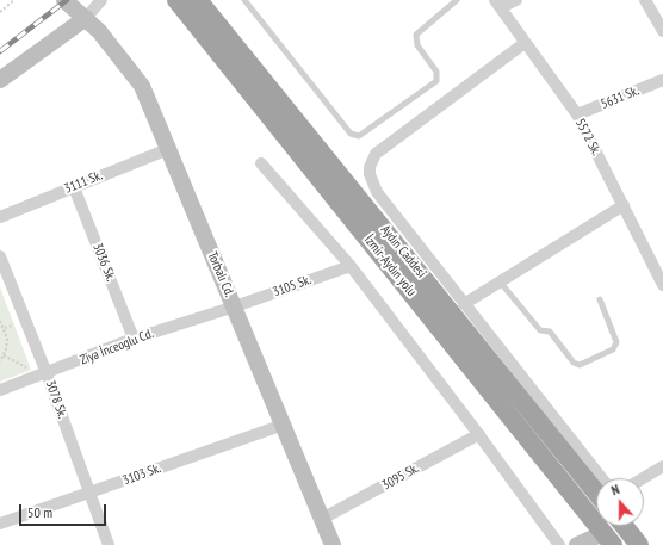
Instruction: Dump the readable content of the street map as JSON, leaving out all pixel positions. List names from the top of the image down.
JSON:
{
  "streets": {
    "highway": ["Aydın Caddesi", "İzmir-Aydın yolu"],
    "main road": ["Torbalı Cd."],
    "street": [
      "5631 Sk.",
      "5572 Sk.",
      "3111 Sk.",
      "3036 Sk.",
      "3105 Sk.",
      "Ziya İnceoglu Cd.",
      "3078 Sk.",
      "3103 Sk.",
      "3095 Sk."
    ]
  },
  "crossings": [
    ["5631 Sk.", "5572 Sk."],
    ["3111 Sk.", "3036 Sk."],
    ["3111 Sk.", "Torbalı Cd."],
    ["3036 Sk.", "Ziya İnceoglu Cd."],
    ["Torbalı Cd.", "3105 Sk."],
    ["Torbalı Cd.", "Ziya İnceoglu Cd."],
    ["Torbalı Cd.", "3103 Sk."],
    ["Torbalı Cd.", "3095 Sk."],
    ["3105 Sk.", "Ziya İnceoglu Cd."],
    ["Ziya İnceoglu Cd.", "3078 Sk."],
    ["3078 Sk.", "3103 Sk."]
  ],
  "scale_bar": "50 m",
  "north": "top"
}
